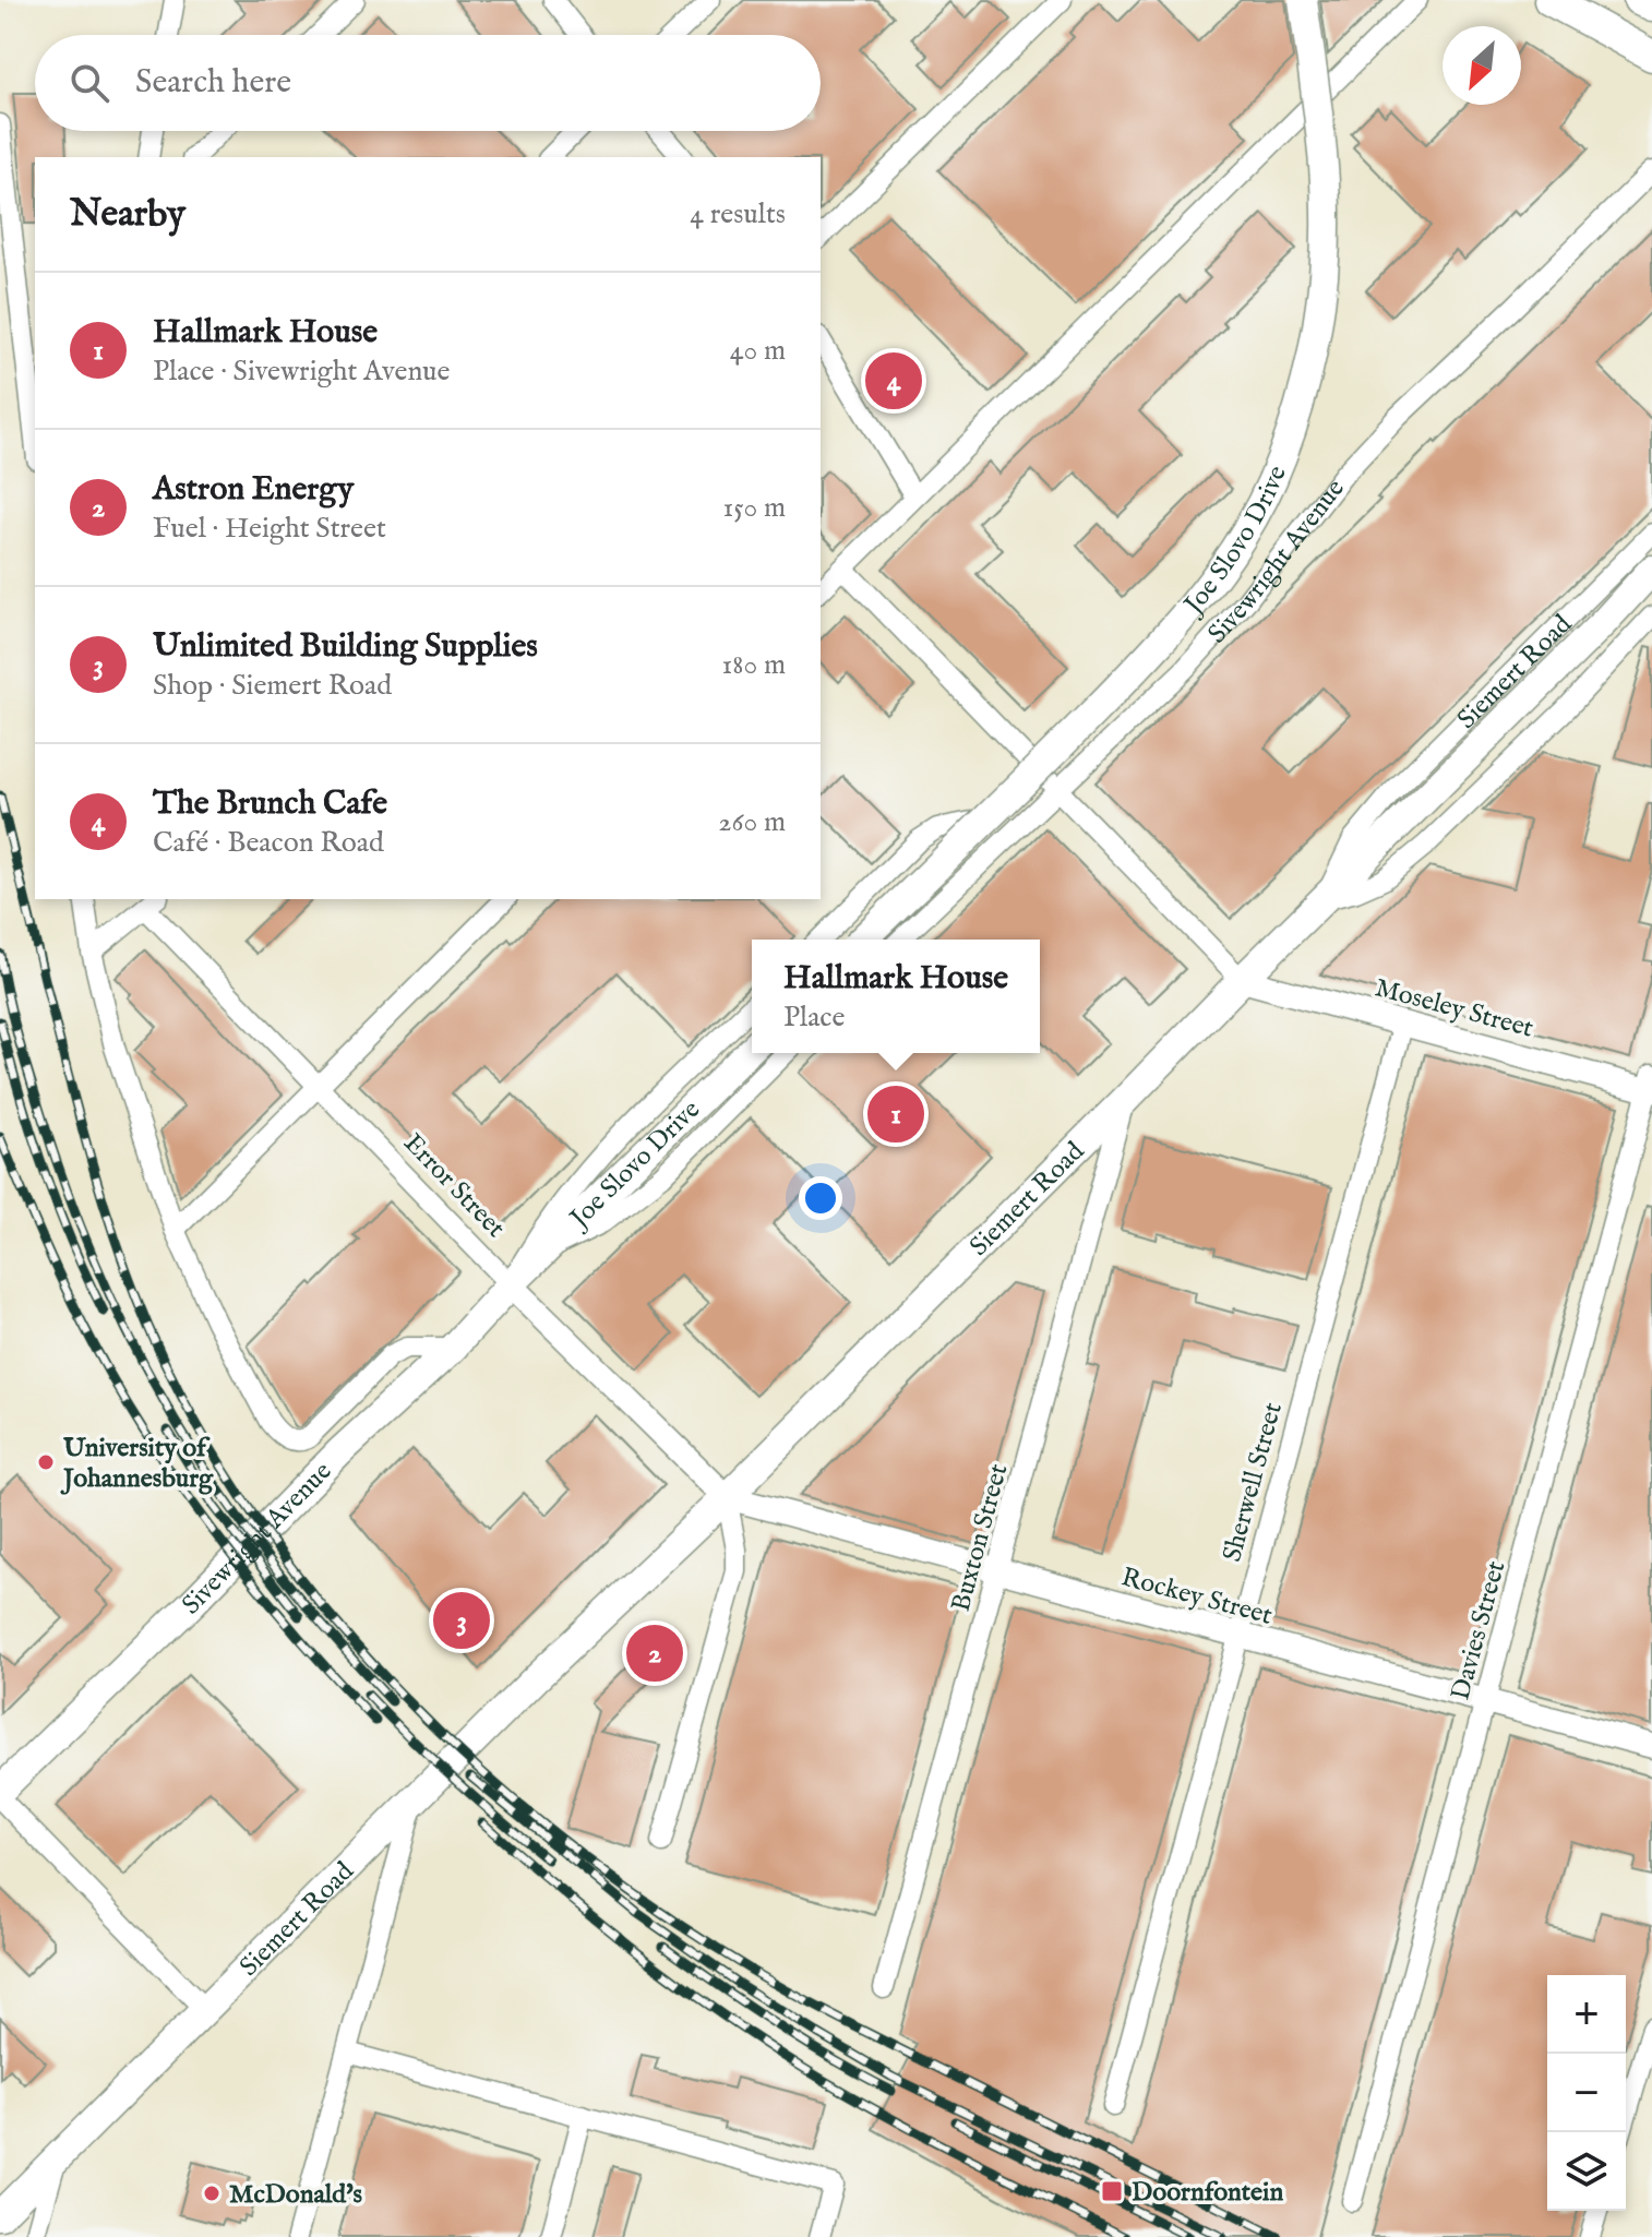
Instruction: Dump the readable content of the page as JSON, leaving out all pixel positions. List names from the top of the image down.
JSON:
{
  "streets": {
    "main road": ["Joe Slovo Drive", "Sivewright Avenue", "Siemert Road"],
    "street": [
      "Moseley Street",
      "Error Street",
      "Sherwell Street",
      "Buxton Street",
      "Rockey Street",
      "Davies Street"
    ]
  },
  "crossings": [
    ["Joe Slovo Drive", "Sivewright Avenue"],
    ["Joe Slovo Drive", "Error Street"],
    ["Sivewright Avenue", "Error Street"],
    ["Siemert Road", "Moseley Street"],
    ["Siemert Road", "Error Street"],
    ["Siemert Road", "Buxton Street"],
    ["Siemert Road", "Rockey Street"],
    ["Moseley Street", "Sherwell Street"],
    ["Moseley Street", "Davies Street"],
    ["Error Street", "Rockey Street"],
    ["Sherwell Street", "Rockey Street"],
    ["Buxton Street", "Rockey Street"],
    ["Rockey Street", "Davies Street"]
  ],
  "places": {
    "other": ["University of Johannesburg", "McDonald's"],
    "transit": ["Doornfontein"]
  },
  "north": "bottom left",
  "page": {
    "search": "Search here",
    "heading": ["Nearby", "4 results"],
    "list": [
      {
        "mark": "1",
        "name": "Hallmark House",
        "note": "Place · Sivewright Avenue",
        "value": "40 m"
      },
      {
        "mark": "2",
        "name": "Astron Energy",
        "note": "Fuel · Height Street",
        "value": "150 m"
      },
      {
        "mark": "3",
        "name": "Unlimited Building Supplies",
        "note": "Shop · Siemert Road",
        "value": "180 m"
      },
      {
        "mark": "4",
        "name": "The Brunch Cafe",
        "note": "Café · Beacon Road",
        "value": "260 m"
      }
    ],
    "pins": [
      "4",
      "1",
      "3",
      "2"
    ],
    "popup": ["Hallmark House", "Place"],
    "map_buttons": ["+", "−"]
  }
}
